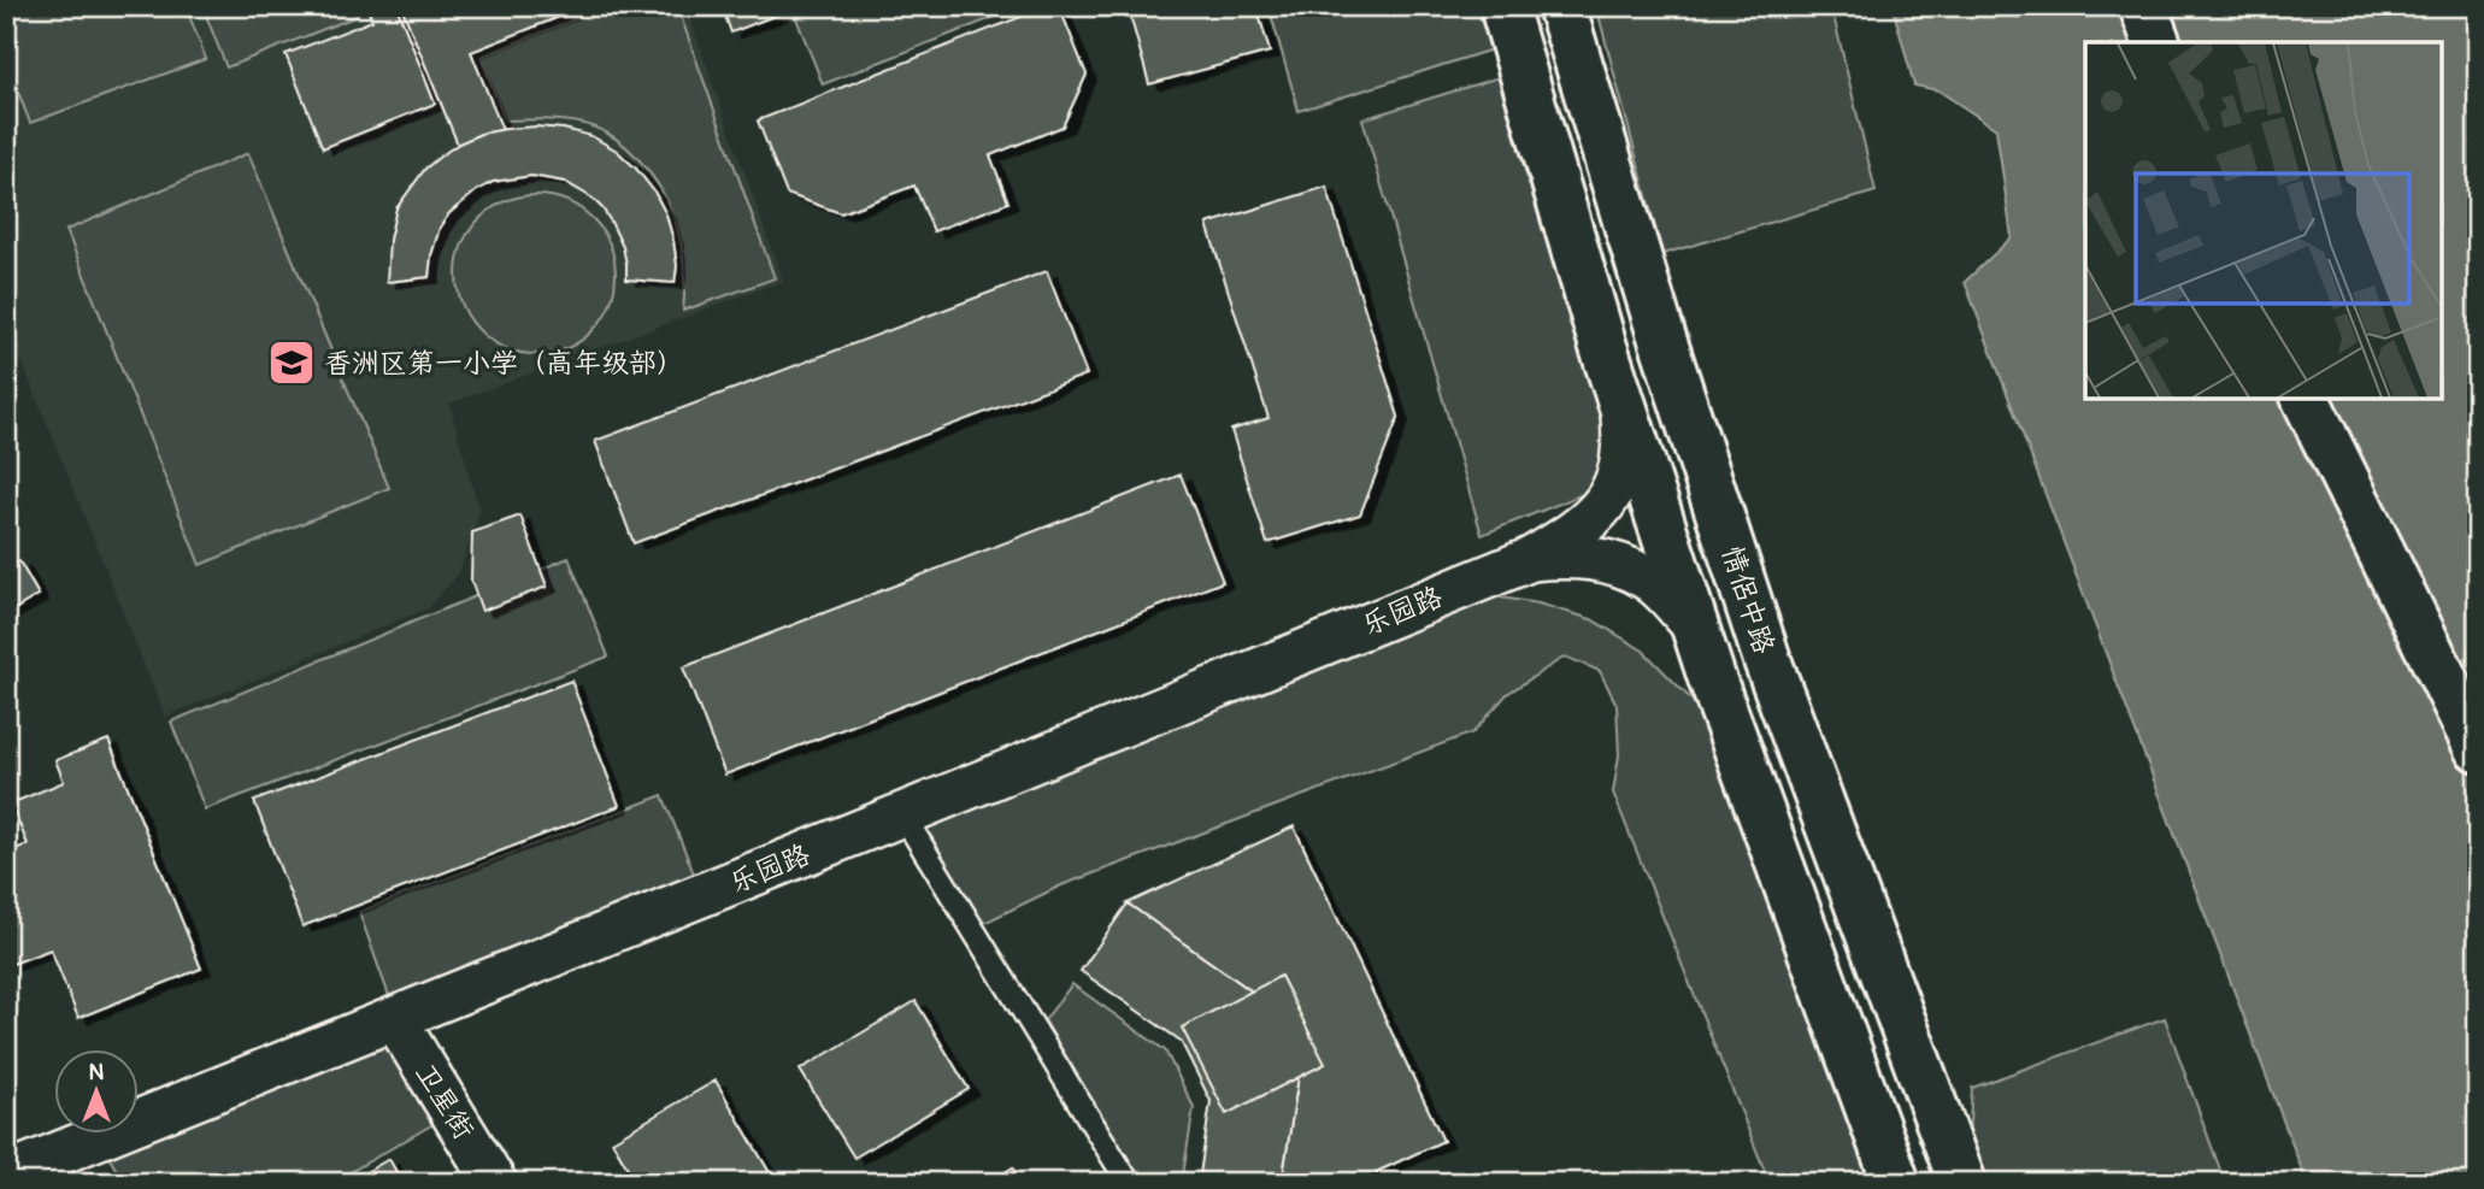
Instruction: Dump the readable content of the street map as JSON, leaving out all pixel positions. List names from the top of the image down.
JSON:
{
  "streets": {
    "main road": ["情侶中路"],
    "street": ["乐园路", "卫星街"]
  },
  "crossings": [
    ["乐园路", "卫星街"]
  ],
  "places": {
    "school or university": ["香洲区第一小学（高年级部）"]
  },
  "north": "top"
}
